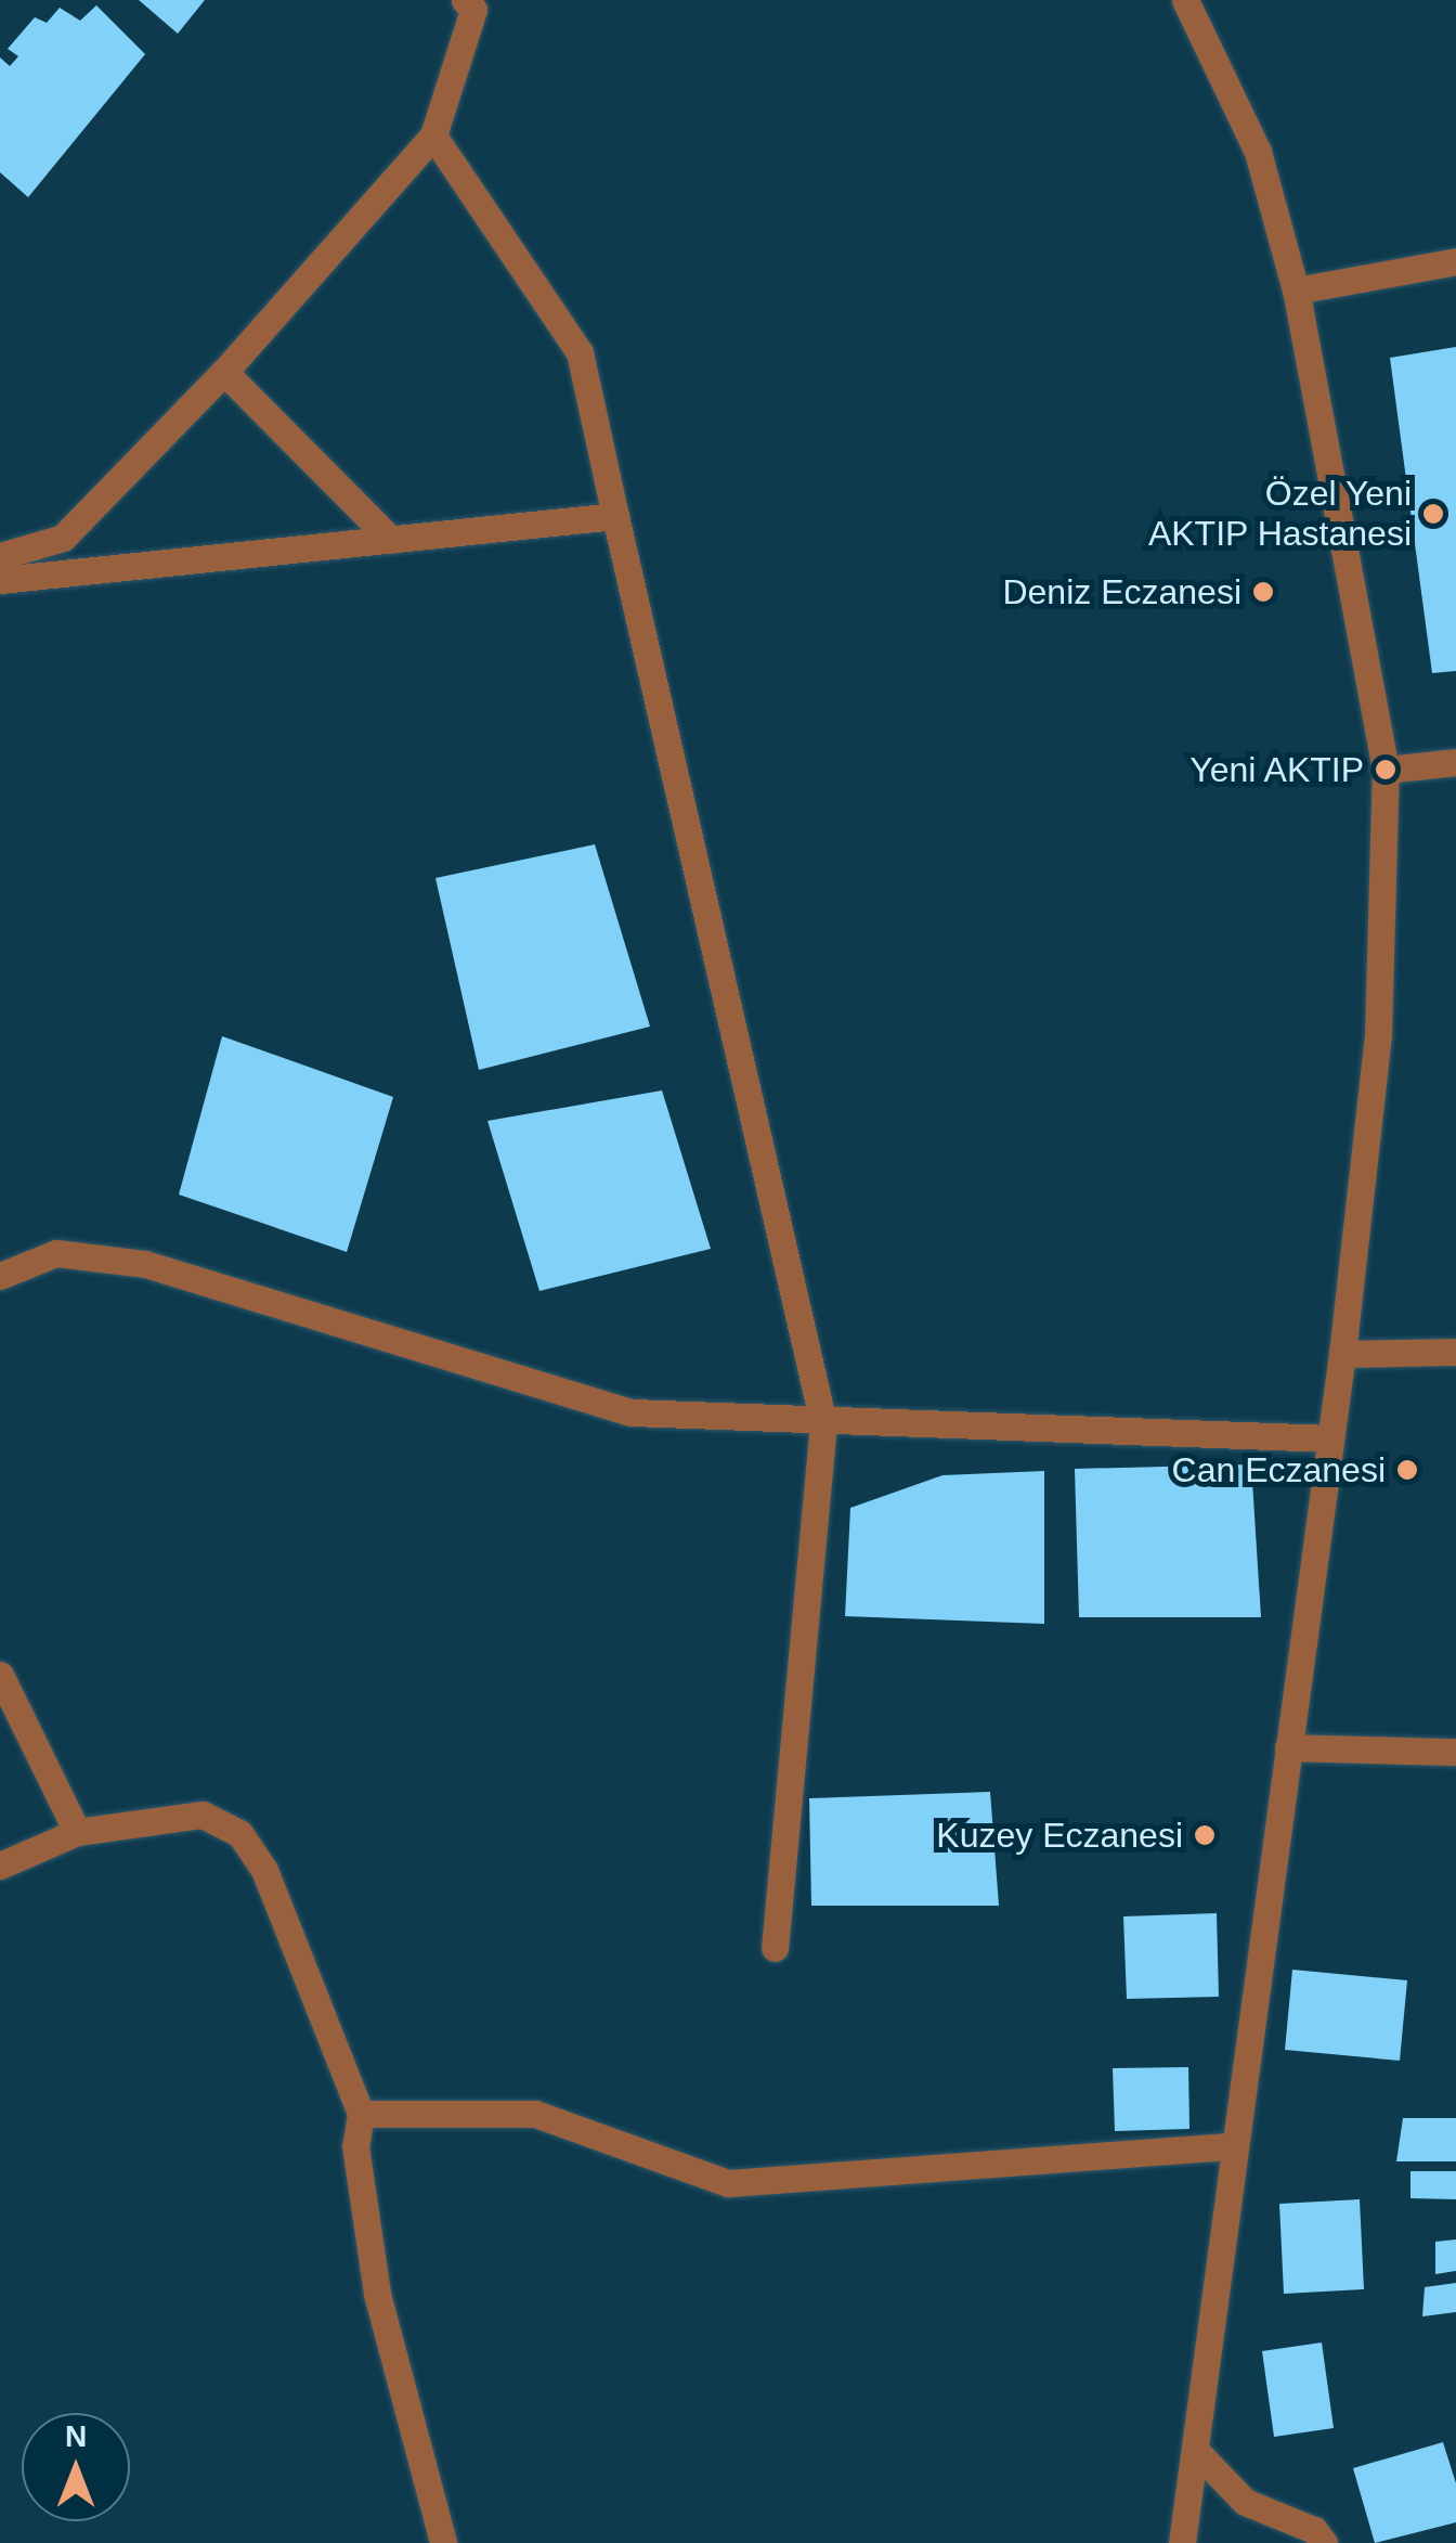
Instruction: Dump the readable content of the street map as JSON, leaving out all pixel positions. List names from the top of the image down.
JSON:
{
  "places": [
    "Özel Yeni AKTIP Hastanesi",
    "Deniz Eczanesi",
    "Yeni AKTIP",
    "Can Eczanesi",
    "Kuzey Eczanesi"
  ],
  "north": "top"
}
